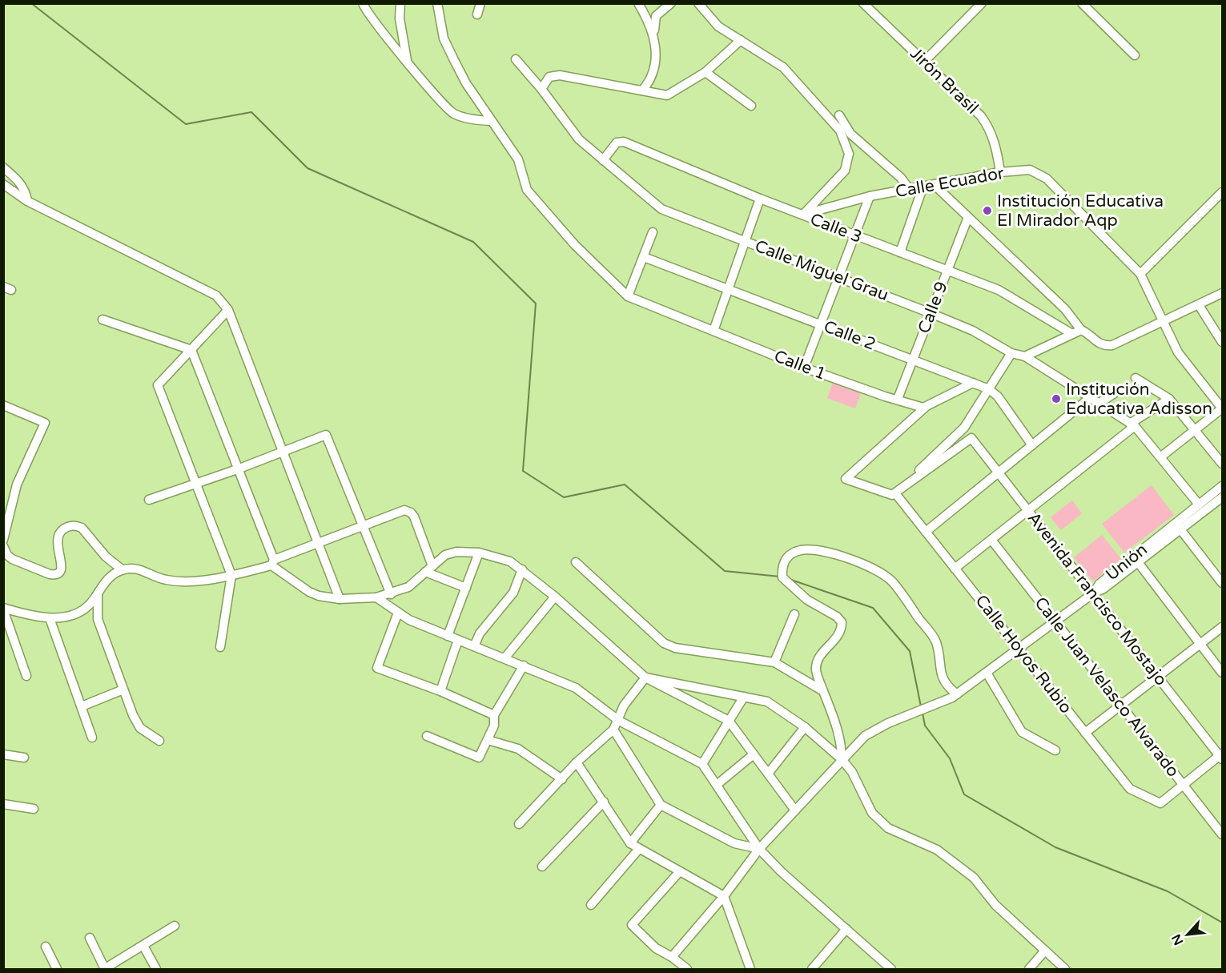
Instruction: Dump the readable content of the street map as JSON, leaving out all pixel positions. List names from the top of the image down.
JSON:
{
  "streets": {
    "street": [
      "Jirón Brasil",
      "Calle Ecuador",
      "Calle 3",
      "Calle Miguel Grau",
      "Calle 9",
      "Calle 2",
      "Calle 1",
      "Unión",
      "Avenida Francisco Mostajo",
      "Calle Hoyos Rubio",
      "Calle Juan Velasco Alvarado"
    ]
  },
  "crossings": [
    ["Jirón Brasil", "Calle Ecuador"],
    ["Calle Ecuador", "Calle 3"],
    ["Calle 3", "Calle Miguel Grau"],
    ["Calle 3", "Calle 9"],
    ["Calle Miguel Grau", "Calle 9"],
    ["Calle Miguel Grau", "Unión"],
    ["Calle 9", "Calle 2"],
    ["Calle 9", "Calle 1"],
    ["Unión", "Avenida Francisco Mostajo"],
    ["Avenida Francisco Mostajo", "Calle Hoyos Rubio"],
    ["Calle Hoyos Rubio", "Calle Juan Velasco Alvarado"]
  ],
  "places": ["Institución Educativa El Mirador Aqp", "Institución Educativa Adisson"],
  "north": "bottom left"
}
